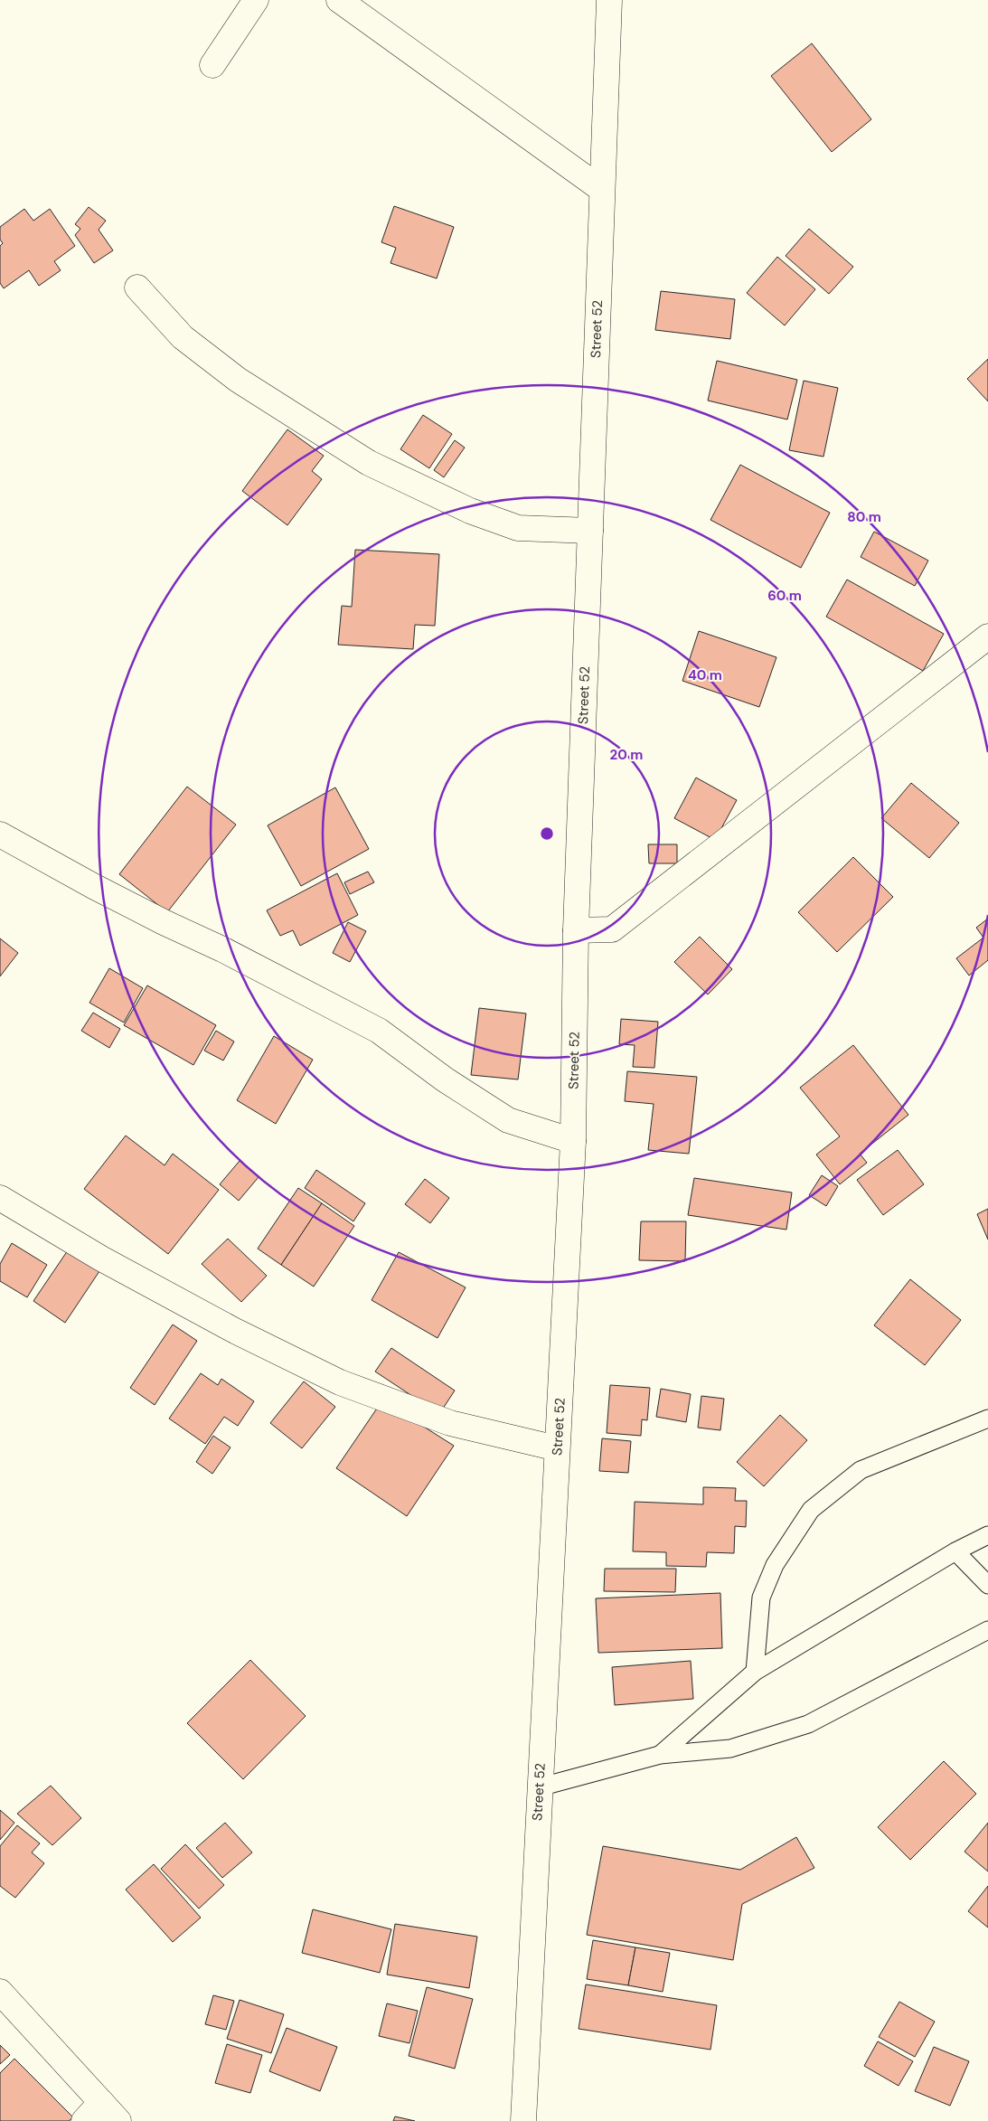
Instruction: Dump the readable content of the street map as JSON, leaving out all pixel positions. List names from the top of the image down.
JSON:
{
  "streets": {
    "street": ["Street 52"]
  },
  "rings": [
    "80 m",
    "60 m",
    "40 m",
    "20 m"
  ]
}
